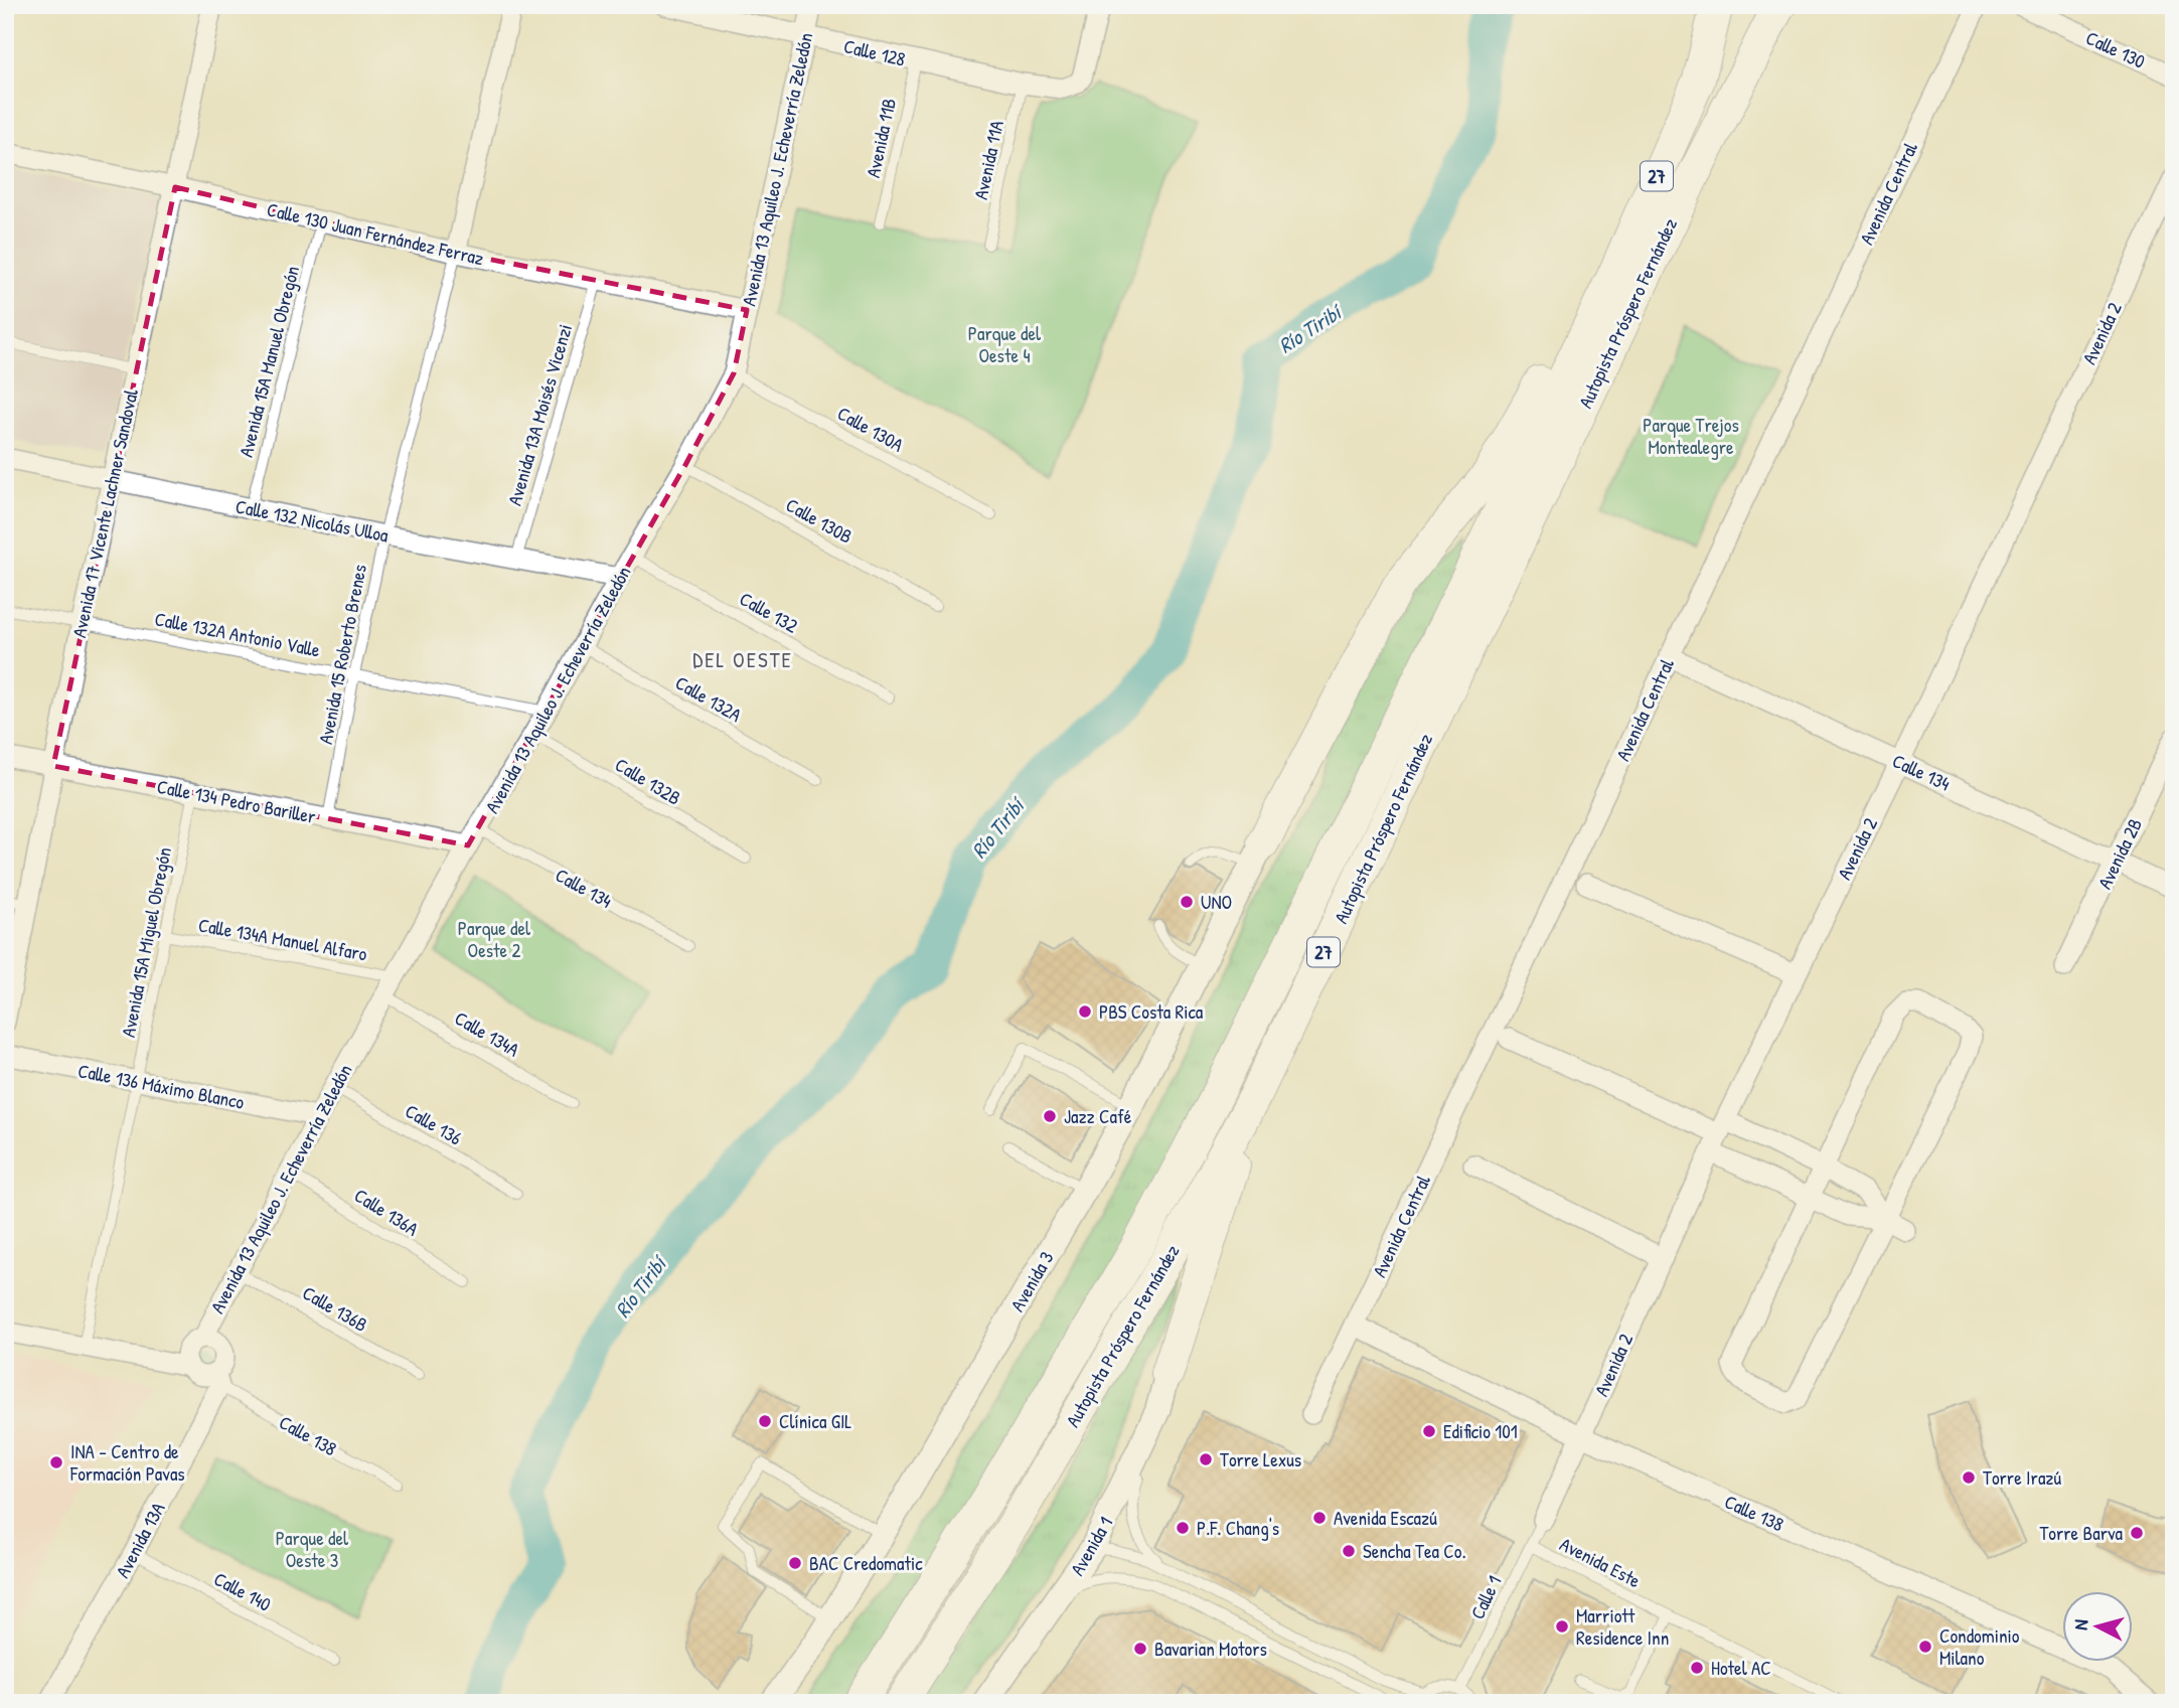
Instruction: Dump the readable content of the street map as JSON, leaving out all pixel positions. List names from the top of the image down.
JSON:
{
  "streets": {
    "highway": ["27", "Autopista Próspero Fernández"],
    "street": [
      "Calle 130",
      "Calle 128",
      "Avenida 13 Aquileo J. Echeverría Zeledón",
      "Avenida Central",
      "Calle 130 Juan Fernández Ferraz",
      "Avenida 2",
      "Avenida 17 Vicente Lachner Sandoval",
      "Calle 132 Nicolás Ulloa",
      "Calle 134",
      "Calle 134 Pedro Bariller",
      "Avenida 2B",
      "Calle 136 Máximo Blanco",
      "Avenida 3",
      "Calle 138",
      "Avenida 13A",
      "Avenida 1"
    ],
    "lane": [
      "Avenida 11B",
      "Avenida 11A",
      "Avenida 15A Manuel Obregón",
      "Avenida 13A Moisés Vicenzi",
      "Calle 130A",
      "Calle 130B",
      "Calle 132",
      "Calle 132A Antonio Valle",
      "Avenida 15 Roberto Brenes",
      "Calle 132A",
      "Calle 132B",
      "Calle 134A Manuel Alfaro",
      "Avenida 15A Miguel Obregón",
      "Calle 134A",
      "Calle 136",
      "Calle 136A",
      "Calle 136B",
      "Avenida Este",
      "Calle 140",
      "Calle 1"
    ]
  },
  "crossings": [
    ["Calle 128", "Avenida 11B"],
    ["Calle 128", "Avenida 11A"],
    ["Calle 128", "Avenida 13 Aquileo J. Echeverría Zeledón"],
    ["Avenida 13 Aquileo J. Echeverría Zeledón", "Calle 130 Juan Fernández Ferraz"],
    ["Avenida 13 Aquileo J. Echeverría Zeledón", "Calle 130A"],
    ["Avenida 13 Aquileo J. Echeverría Zeledón", "Calle 132 Nicolás Ulloa"],
    ["Avenida 13 Aquileo J. Echeverría Zeledón", "Calle 130B"],
    ["Avenida 13 Aquileo J. Echeverría Zeledón", "Calle 132"],
    ["Avenida 13 Aquileo J. Echeverría Zeledón", "Calle 132A Antonio Valle"],
    ["Avenida 13 Aquileo J. Echeverría Zeledón", "Calle 132A"],
    ["Avenida 13 Aquileo J. Echeverría Zeledón", "Calle 134"],
    ["Avenida 13 Aquileo J. Echeverría Zeledón", "Calle 132B"],
    ["Avenida 13 Aquileo J. Echeverría Zeledón", "Calle 134 Pedro Bariller"],
    ["Avenida 13 Aquileo J. Echeverría Zeledón", "Calle 134A Manuel Alfaro"],
    ["Avenida 13 Aquileo J. Echeverría Zeledón", "Calle 134A"],
    ["Avenida 13 Aquileo J. Echeverría Zeledón", "Calle 136 Máximo Blanco"],
    ["Avenida 13 Aquileo J. Echeverría Zeledón", "Calle 136"],
    ["Avenida 13 Aquileo J. Echeverría Zeledón", "Calle 136A"],
    ["Avenida 13 Aquileo J. Echeverría Zeledón", "Calle 136B"],
    ["Avenida 13 Aquileo J. Echeverría Zeledón", "Calle 138"],
    ["Avenida 13 Aquileo J. Echeverría Zeledón", "Avenida 13A"],
    ["Avenida Central", "Calle 134"],
    ["Avenida Central", "Calle 138"],
    ["Calle 130 Juan Fernández Ferraz", "Avenida 15A Manuel Obregón"],
    ["Calle 130 Juan Fernández Ferraz", "Avenida 13A Moisés Vicenzi"],
    ["Calle 130 Juan Fernández Ferraz", "Avenida 17 Vicente Lachner Sandoval"],
    ["Calle 130 Juan Fernández Ferraz", "Avenida 15 Roberto Brenes"],
    ["Avenida 2", "Calle 134"],
    ["Avenida 2", "Calle 138"],
    ["Avenida 2", "Calle 1"],
    ["Avenida 15A Manuel Obregón", "Calle 132 Nicolás Ulloa"],
    ["Avenida 13A Moisés Vicenzi", "Calle 132 Nicolás Ulloa"],
    ["Avenida 17 Vicente Lachner Sandoval", "Calle 132 Nicolás Ulloa"],
    ["Avenida 17 Vicente Lachner Sandoval", "Calle 132A Antonio Valle"],
    ["Avenida 17 Vicente Lachner Sandoval", "Calle 134 Pedro Bariller"],
    ["Calle 132 Nicolás Ulloa", "Avenida 15 Roberto Brenes"],
    ["Calle 132A Antonio Valle", "Avenida 15 Roberto Brenes"],
    ["Avenida 15 Roberto Brenes", "Calle 134 Pedro Bariller"],
    ["Calle 134", "Calle 134 Pedro Bariller"],
    ["Calle 134", "Avenida 2B"],
    ["Calle 134 Pedro Bariller", "Avenida 15A Miguel Obregón"],
    ["Calle 134A Manuel Alfaro", "Avenida 15A Miguel Obregón"],
    ["Avenida 15A Miguel Obregón", "Calle 136 Máximo Blanco"],
    ["Calle 138", "Avenida 13A"],
    ["Avenida 13A", "Calle 140"],
    ["Avenida Este", "Calle 1"]
  ],
  "districts": ["DEL OESTE"],
  "water": ["Río Tiribí"],
  "parks": [
    "Parque del Oeste 4",
    "Parque Trejos Montealegre",
    "Parque del Oeste 2",
    "Parque del Oeste 3"
  ],
  "places": [
    "UNO",
    "PBS Costa Rica",
    "Jazz Café",
    "Clínica GIL",
    "Edificio 101",
    "Torre Lexus",
    "INA - Centro de Formación Pavas",
    "Torre Irazú",
    "Avenida Escazú",
    "P.F. Chang's",
    "Torre Barva",
    "Sencha Tea Co.",
    "BAC Credomatic",
    "Marriott Residence Inn",
    "Condominio Milano",
    "Bavarian Motors",
    "Hotel AC"
  ],
  "north": "left"
}
